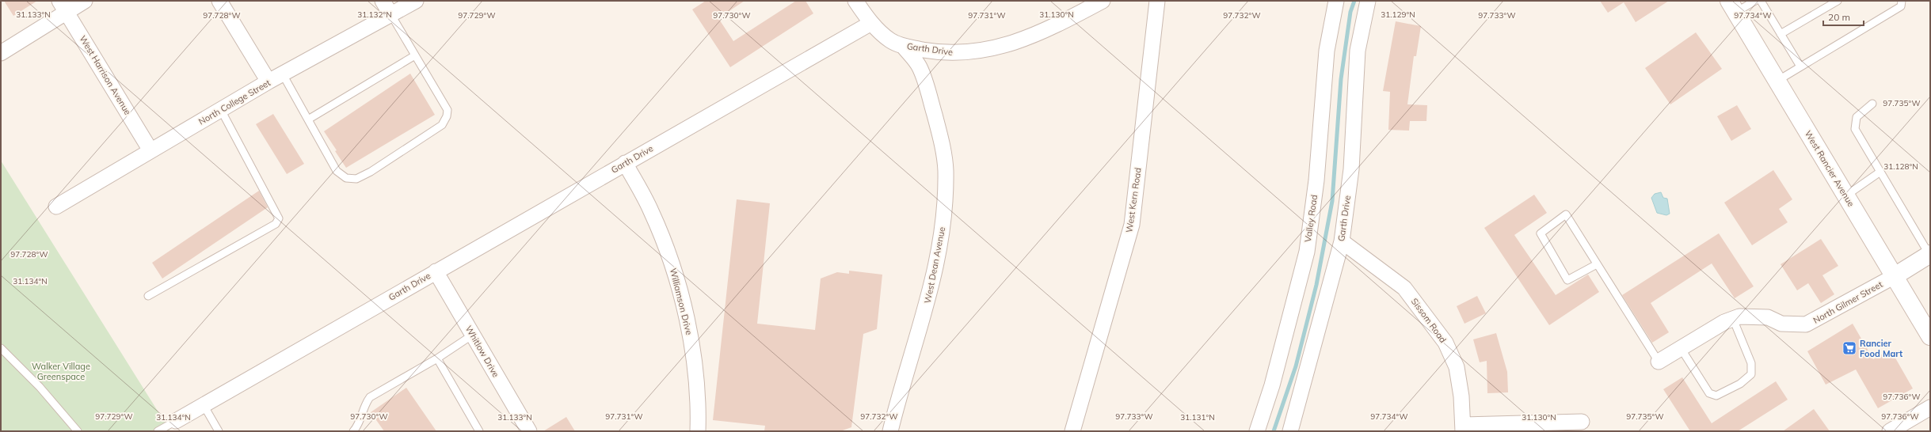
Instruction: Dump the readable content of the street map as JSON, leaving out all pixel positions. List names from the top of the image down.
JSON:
{
  "streets": {
    "main road": ["West Rancier Avenue", "North Gilmer Street"],
    "street": [
      "Garth Drive",
      "West Harrison Avenue",
      "North College Street",
      "West Kern Road",
      "Valley Road",
      "West Dean Avenue",
      "Williamson Drive",
      "Sissom Road",
      "Whitlow Drive"
    ]
  },
  "crossings": [
    ["Garth Drive", "West Dean Avenue"],
    ["Garth Drive", "Williamson Drive"],
    ["Garth Drive", "Sissom Road"],
    ["Garth Drive", "Whitlow Drive"],
    ["West Harrison Avenue", "North College Street"],
    ["West Rancier Avenue", "North Gilmer Street"]
  ],
  "parks": ["Walker Village Greenspace"],
  "places": {
    "supermarket": ["Rancier Food Mart"]
  },
  "scale_bar": "20 m",
  "coordinates": [
    "31.133°N",
    "31.132°N",
    "31.130°N",
    "31.129°N",
    "97.728°W",
    "97.729°W",
    "97.730°W",
    "97.731°W",
    "97.732°W",
    "97.733°W",
    "97.734°W",
    "97.735°W",
    "31.128°N",
    "31.134°N",
    "97.736°W",
    "31.131°N"
  ]
}
